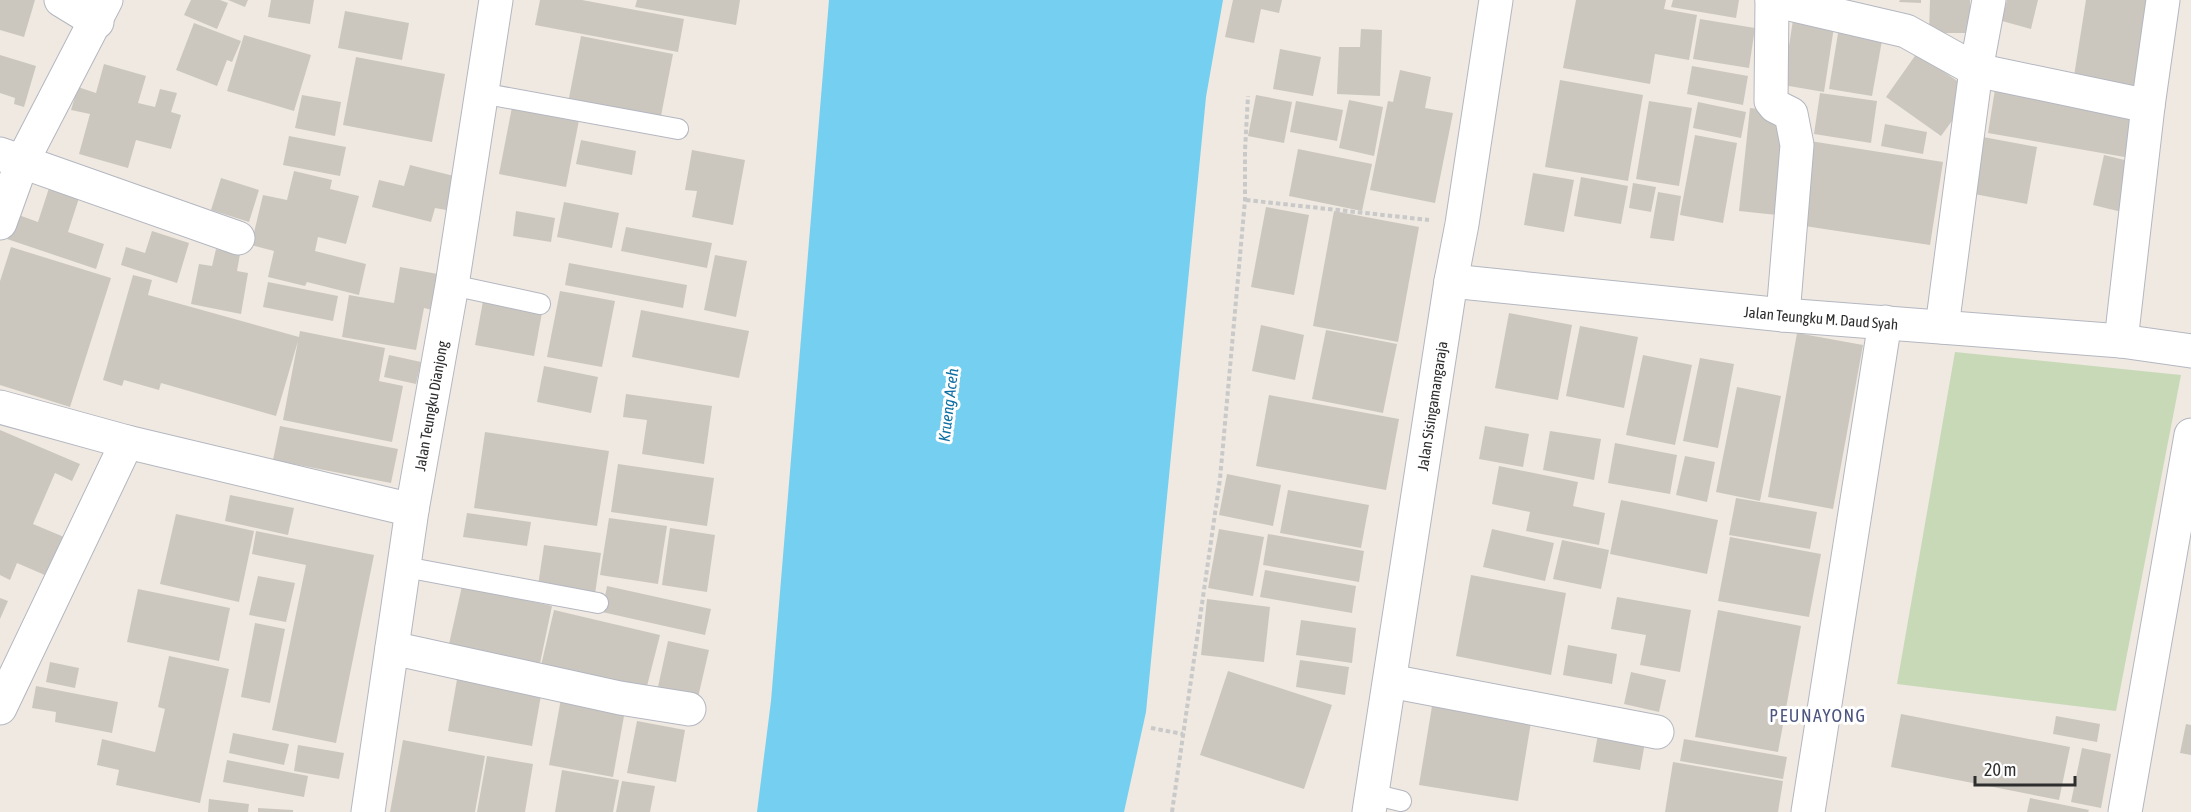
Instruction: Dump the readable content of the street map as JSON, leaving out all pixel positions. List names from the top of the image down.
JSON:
{
  "streets": {
    "street": ["Jalan Teungku M. Daud Syah", "Jalan Teungku Dianjong", "Jalan Sisingamangaraja"]
  },
  "crossings": [
    ["Jalan Teungku M. Daud Syah", "Jalan Sisingamangaraja"]
  ],
  "districts": ["PEUNAYONG"],
  "water": ["Krueng Aceh"],
  "scale_bar": "20 m"
}
